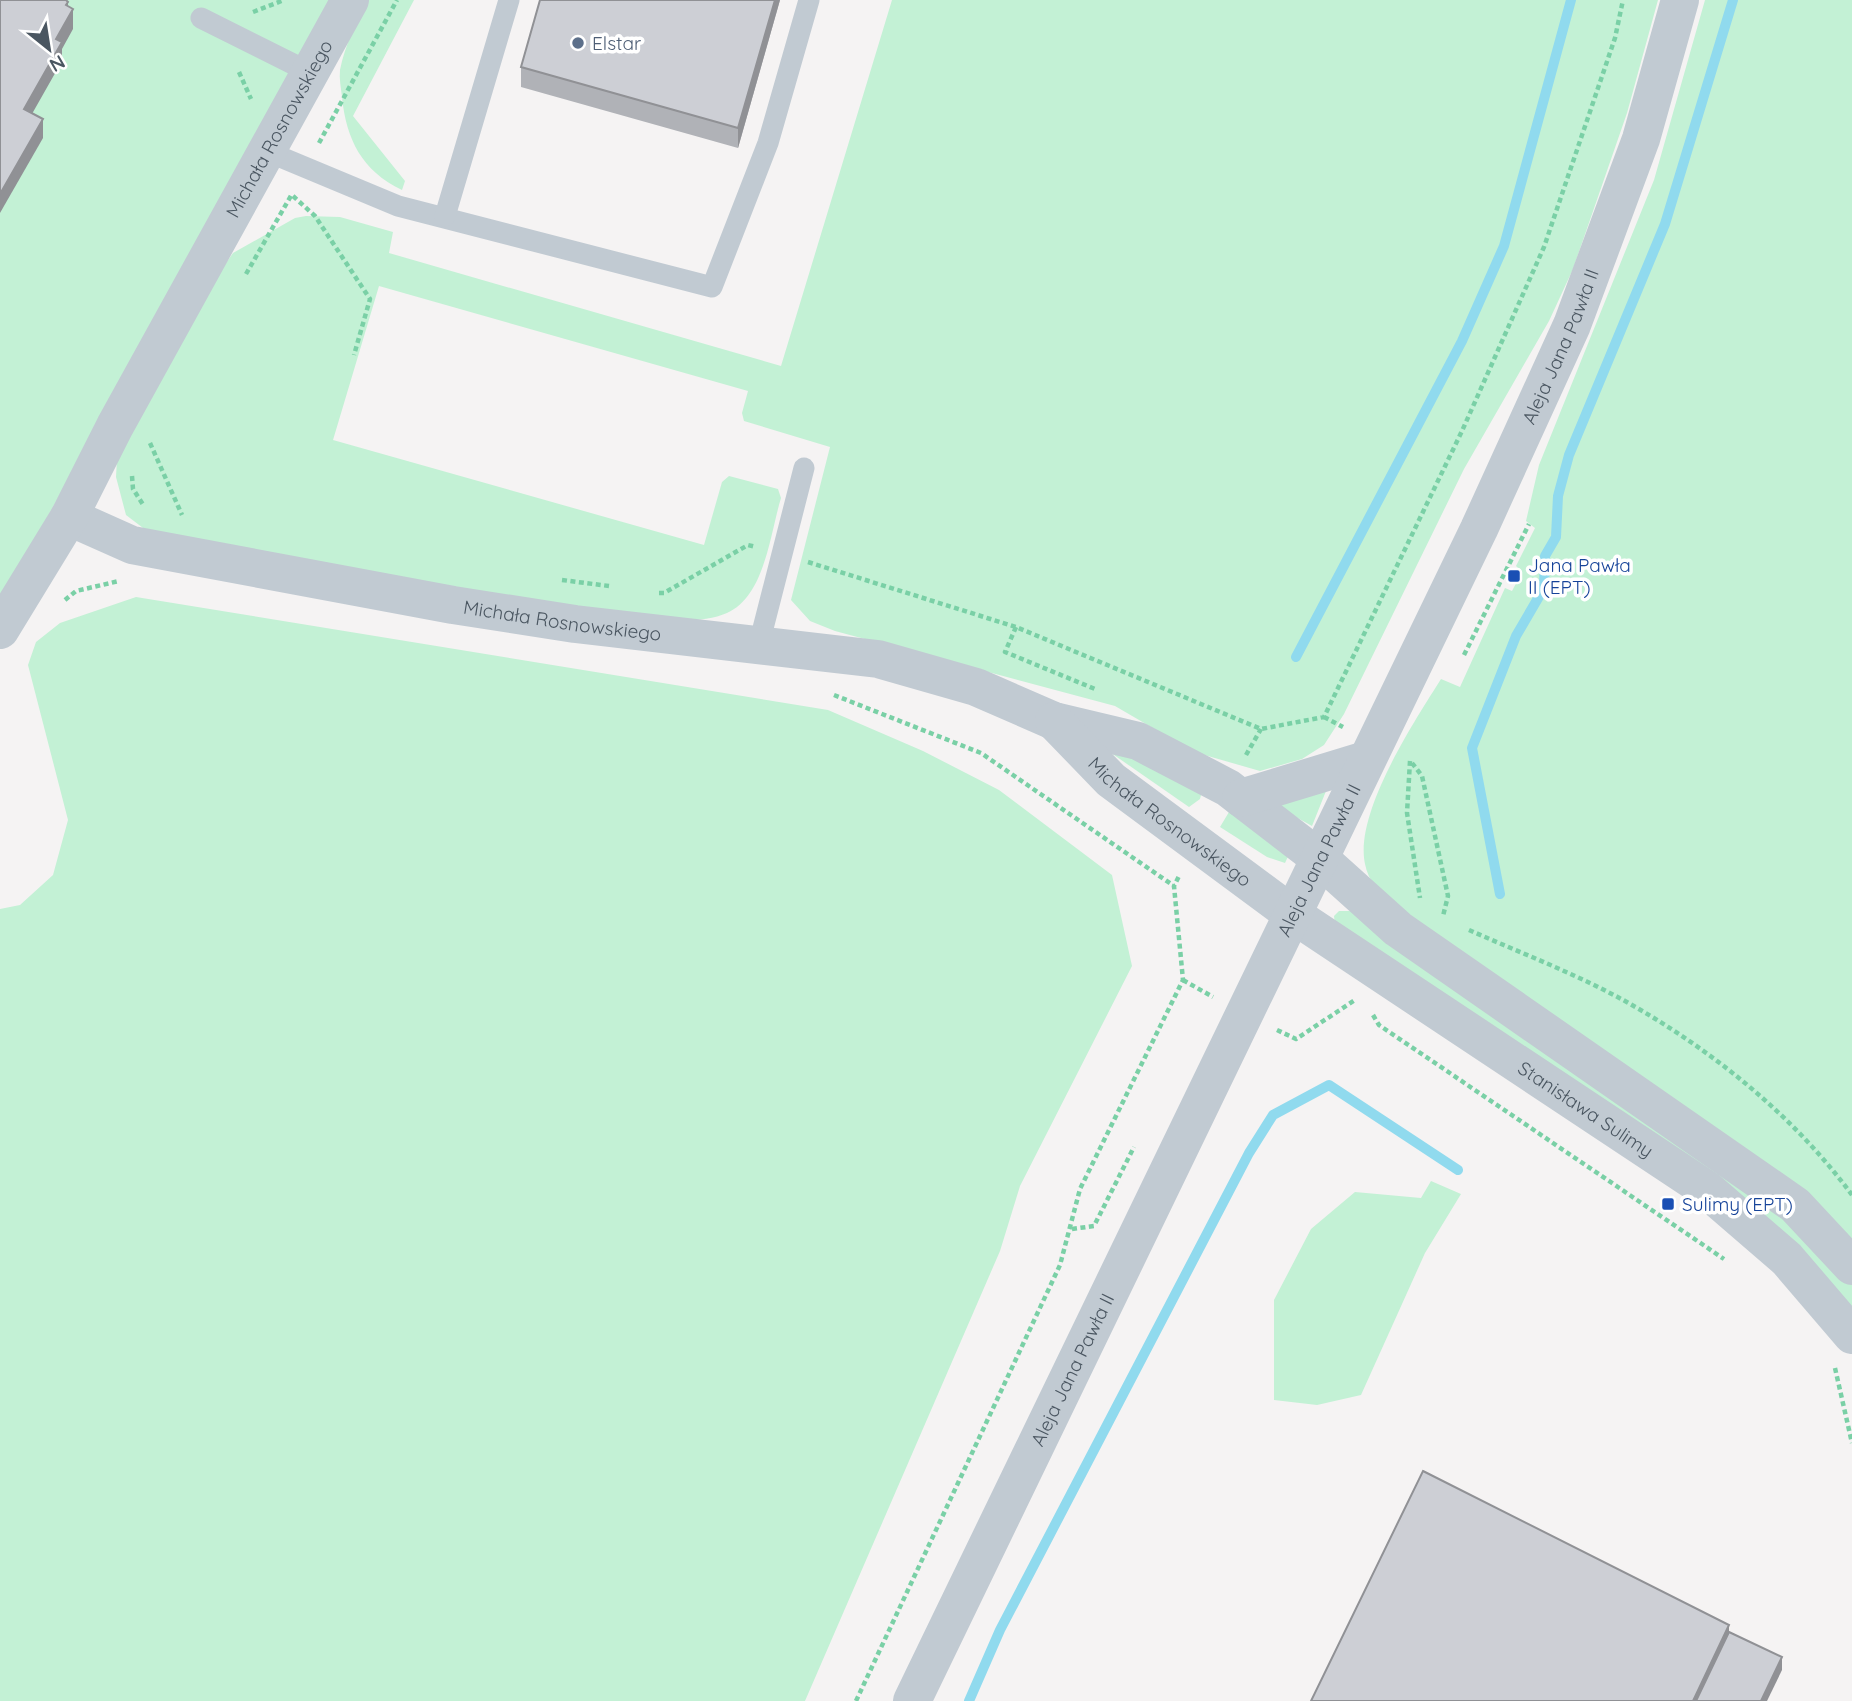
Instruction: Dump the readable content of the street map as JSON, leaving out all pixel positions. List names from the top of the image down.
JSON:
{
  "streets": {
    "street": ["Michała Rosnowskiego", "Aleja Jana Pawła II", "Stanisława Sulimy"]
  },
  "crossings": [
    ["Michała Rosnowskiego", "Aleja Jana Pawła II"],
    ["Michała Rosnowskiego", "Stanisława Sulimy"],
    ["Aleja Jana Pawła II", "Stanisława Sulimy"]
  ],
  "places": {
    "other": ["Elstar"],
    "transit": ["Jana Pawła II (EPT)", "Sulimy (EPT)"]
  },
  "north": "bottom right"
}
